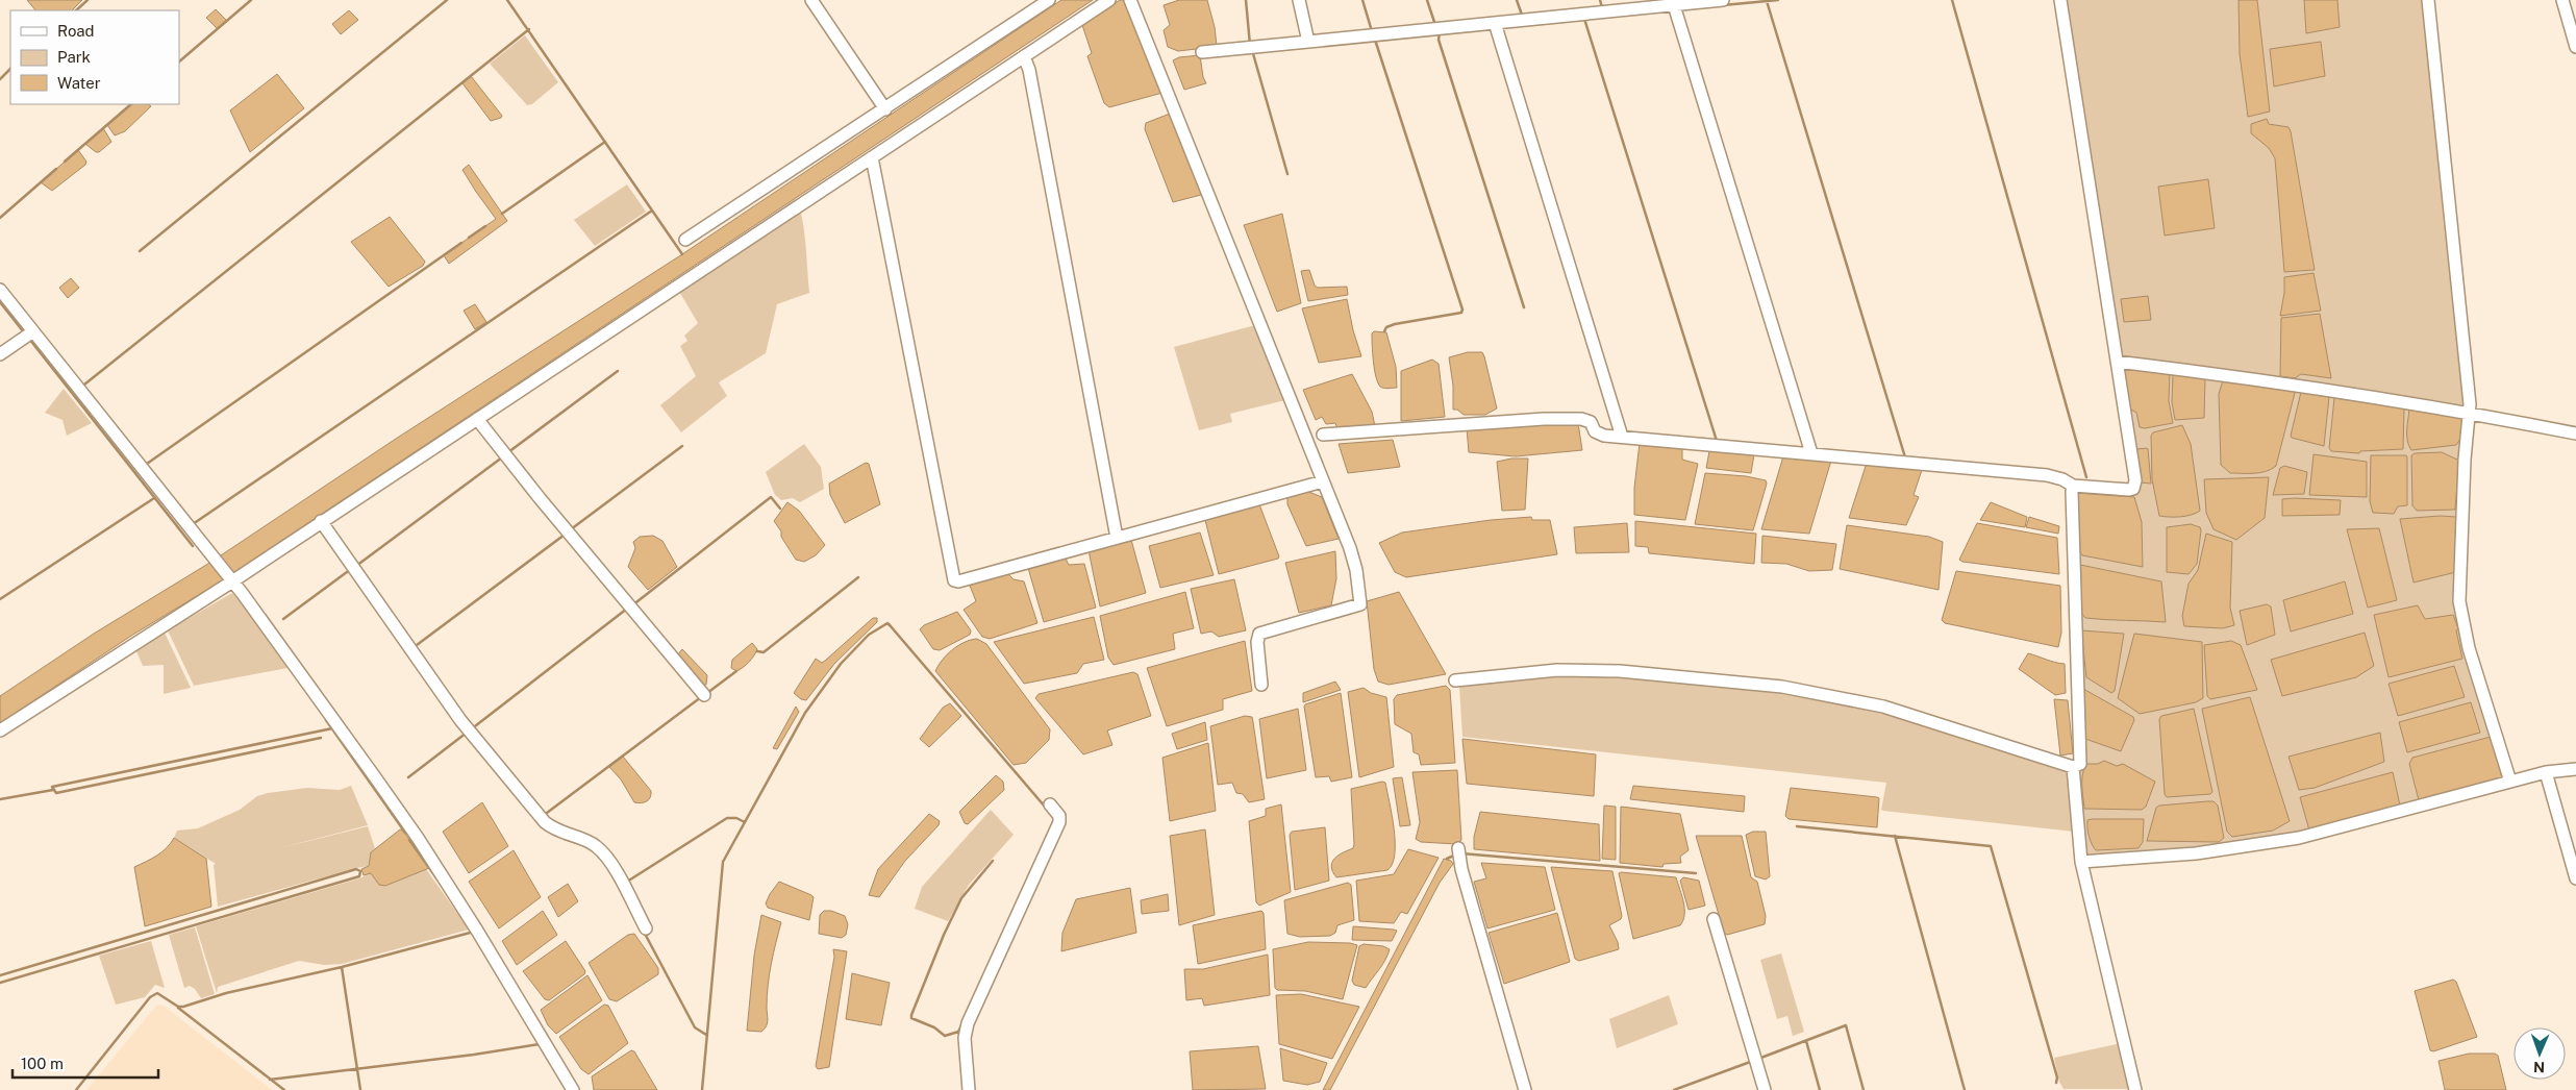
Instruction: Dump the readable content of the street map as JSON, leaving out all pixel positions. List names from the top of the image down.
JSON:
{
  "legend": ["Road", "Park", "Water"],
  "scale_bar": "100 m",
  "north": "bottom"
}
